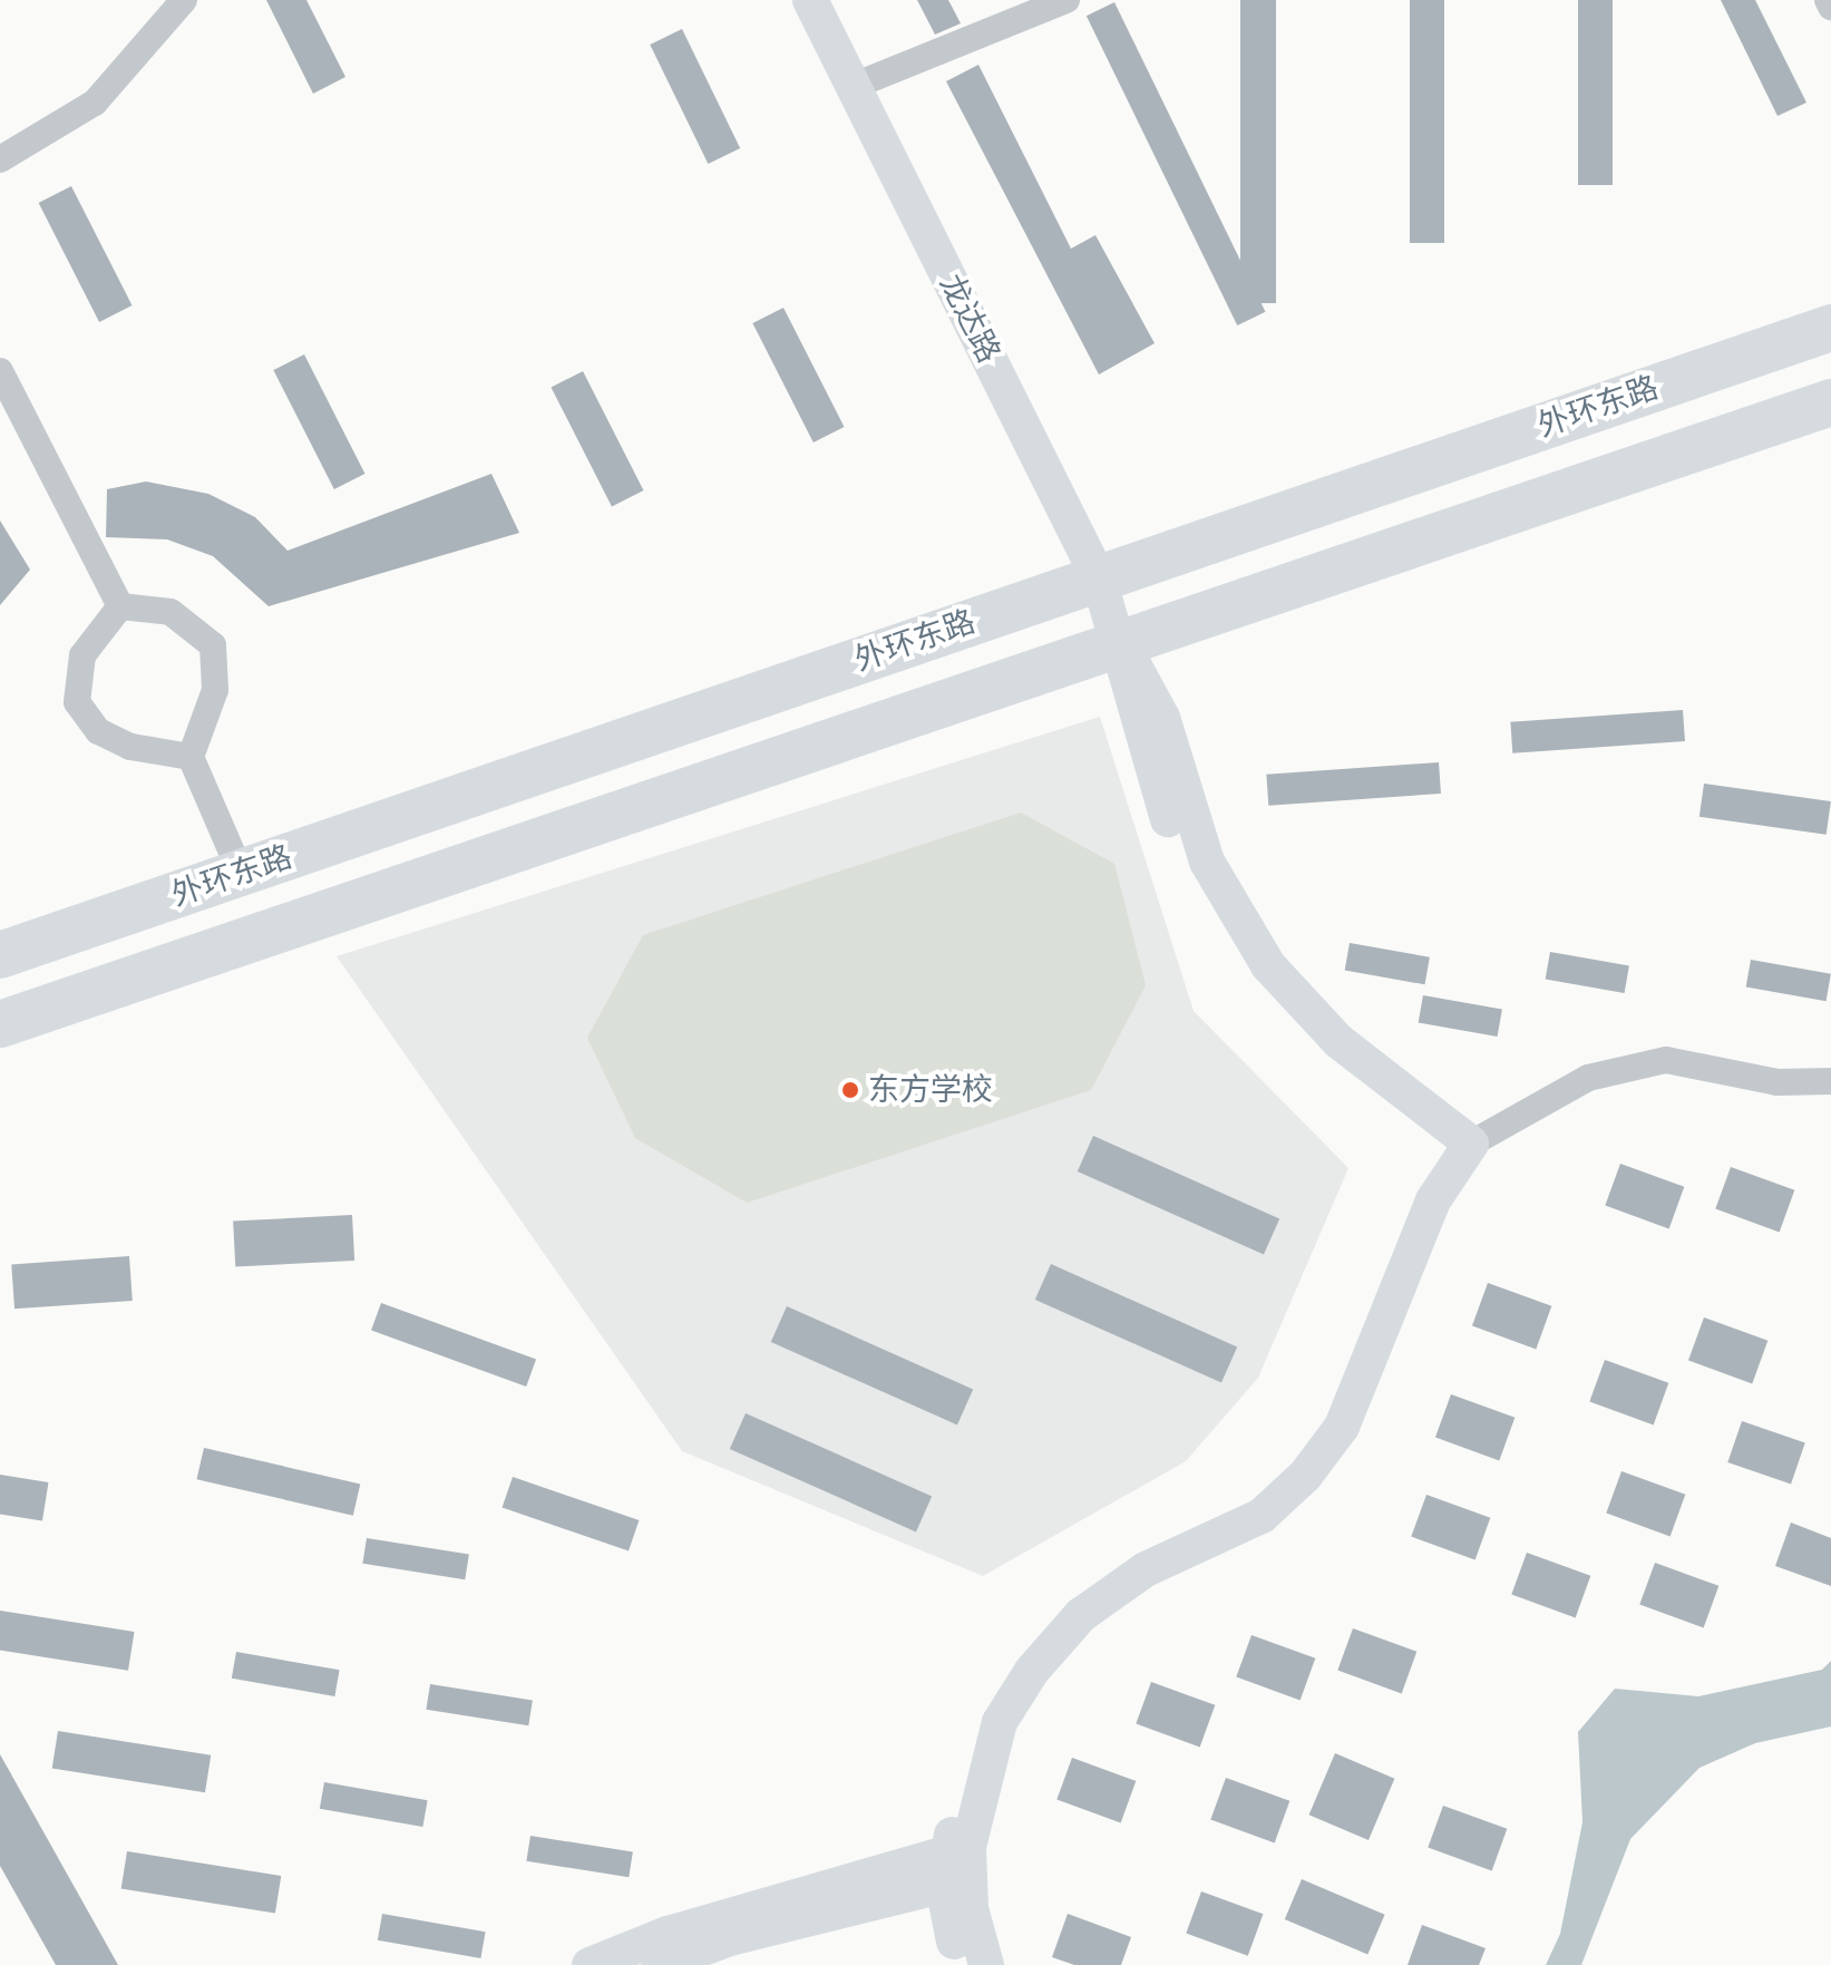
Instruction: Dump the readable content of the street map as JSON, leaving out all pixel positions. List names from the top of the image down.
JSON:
{
  "streets": {
    "highway": ["外环东路"],
    "street": ["龙达路"]
  },
  "crossings": [
    ["龙达路", "外环东路"]
  ],
  "places": ["东方学校"]
}
